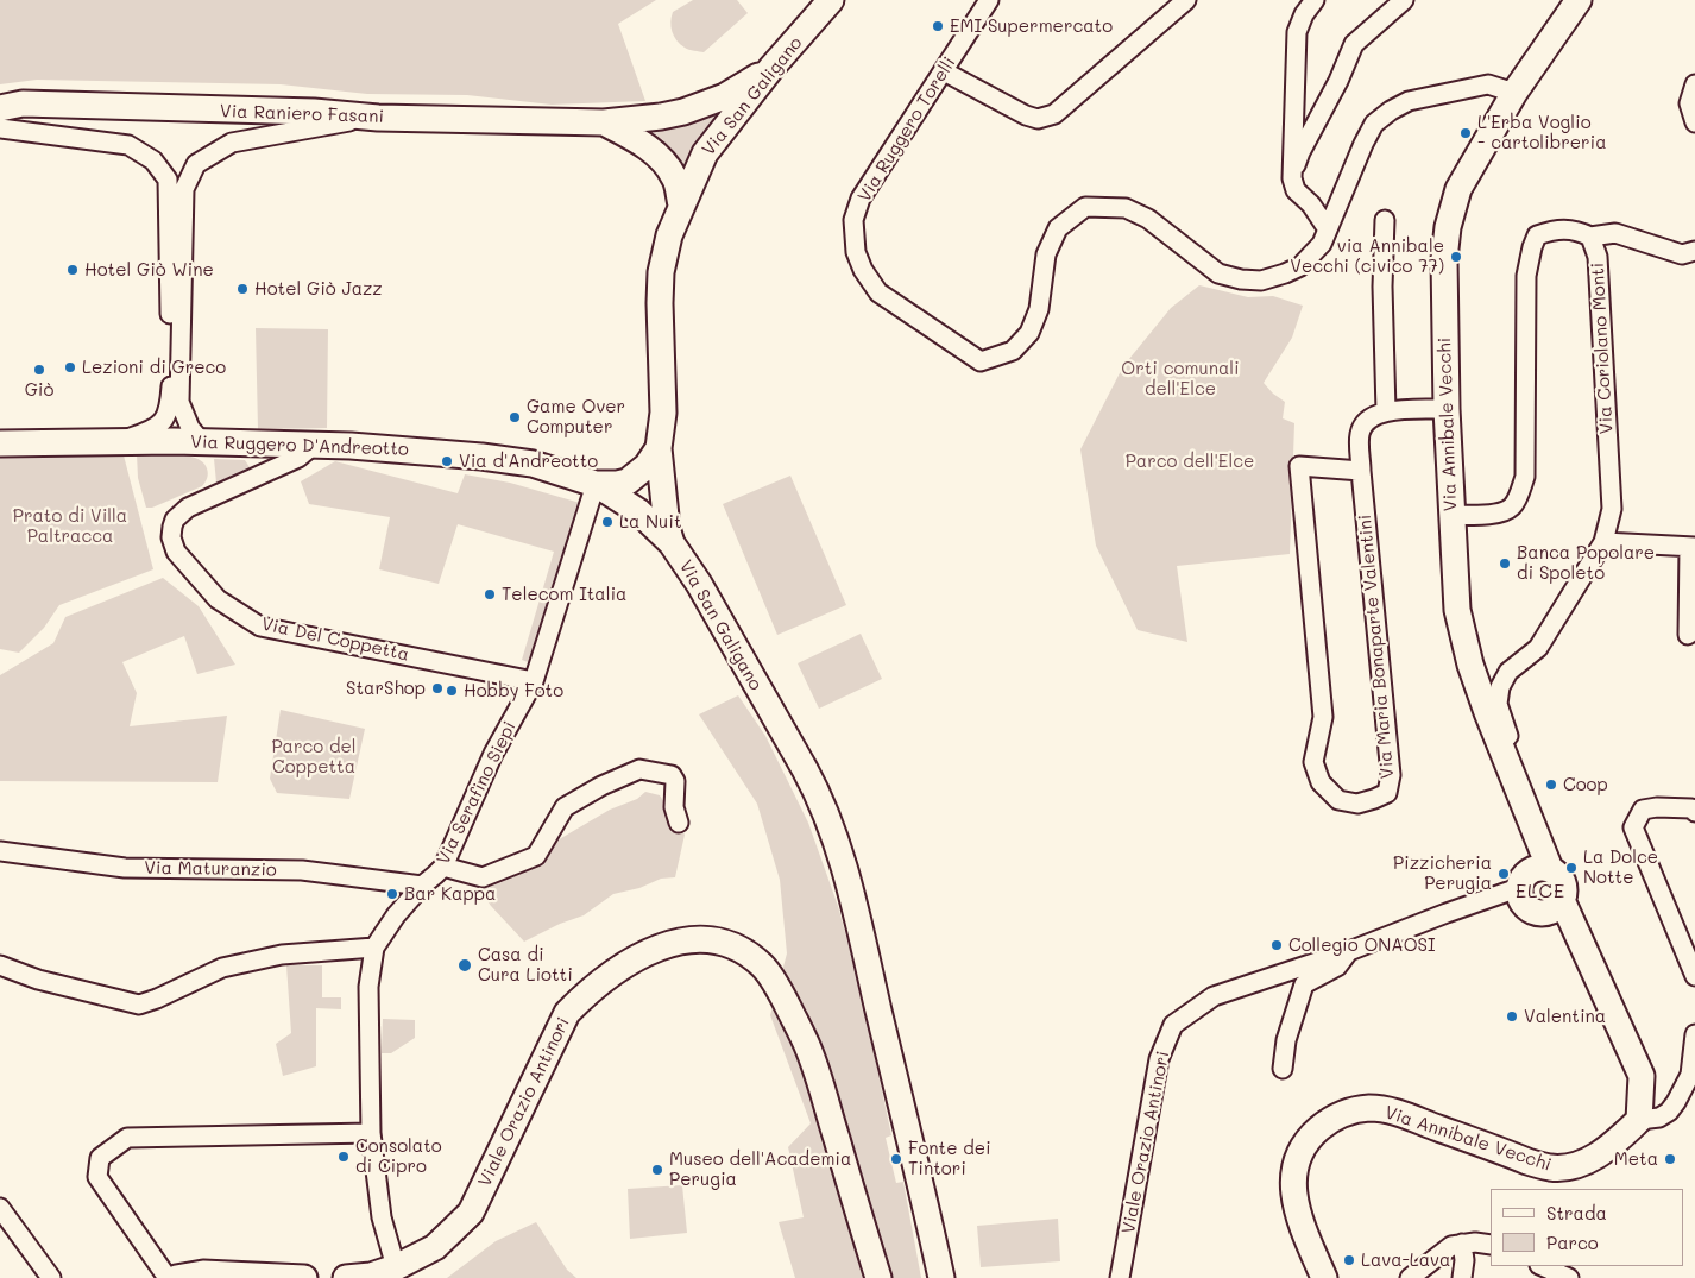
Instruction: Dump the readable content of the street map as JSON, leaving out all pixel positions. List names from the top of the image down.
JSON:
{
  "streets": {
    "street": [
      "Via San Galigano",
      "Via Raniero Fasani",
      "Via Ruggero Torelli",
      "Via Coriolano Monti",
      "Via Annibale Vecchi",
      "Via Ruggero D'Andreotto",
      "Via Del Coppetta",
      "Via Maria Bonaparte Valentini",
      "Via Serafino Siepi",
      "Via Maturanzio",
      "Viale Orazio Antinori"
    ]
  },
  "crossings": [
    ["Via San Galigano", "Via Raniero Fasani"],
    ["Via San Galigano", "Via Ruggero D'Andreotto"],
    ["Via Coriolano Monti", "Via Annibale Vecchi"],
    ["Via Annibale Vecchi", "Viale Orazio Antinori"],
    ["Via Ruggero D'Andreotto", "Via Del Coppetta"],
    ["Via Ruggero D'Andreotto", "Via Serafino Siepi"],
    ["Via Del Coppetta", "Via Serafino Siepi"],
    ["Via Serafino Siepi", "Via Maturanzio"],
    ["Via Serafino Siepi", "Viale Orazio Antinori"]
  ],
  "districts": ["ELCE"],
  "parks": [
    "Orti comunali dell'Elce",
    "Parco dell'Elce",
    "Prato di Villa Paltracca",
    "Parco del Coppetta"
  ],
  "places": [
    "EMI Supermercato",
    "L'Erba Voglio - cartolibreria",
    "via Annibale Vecchi (civico 77)",
    "Hotel Giò Wine",
    "Hotel Giò Jazz",
    "Lezioni di Greco",
    "Giò",
    "Game Over Computer",
    "Via d'Andreotto",
    "La Nuit",
    "Banca Popolare di Spoleto",
    "Telecom Italia",
    "StarShop",
    "Hobby Foto",
    "Coop",
    "La Dolce Notte",
    "Pizzicheria Perugia",
    "Bar Kappa",
    "Collegio ONAOSI",
    "Casa di Cura Liotti",
    "Valentina",
    "Consolato di Cipro",
    "Fonte dei Tintori",
    "Meta",
    "Museo dell'Academia Perugia",
    "Lava-Lava"
  ],
  "legend": ["Strada", "Parco"]
}
